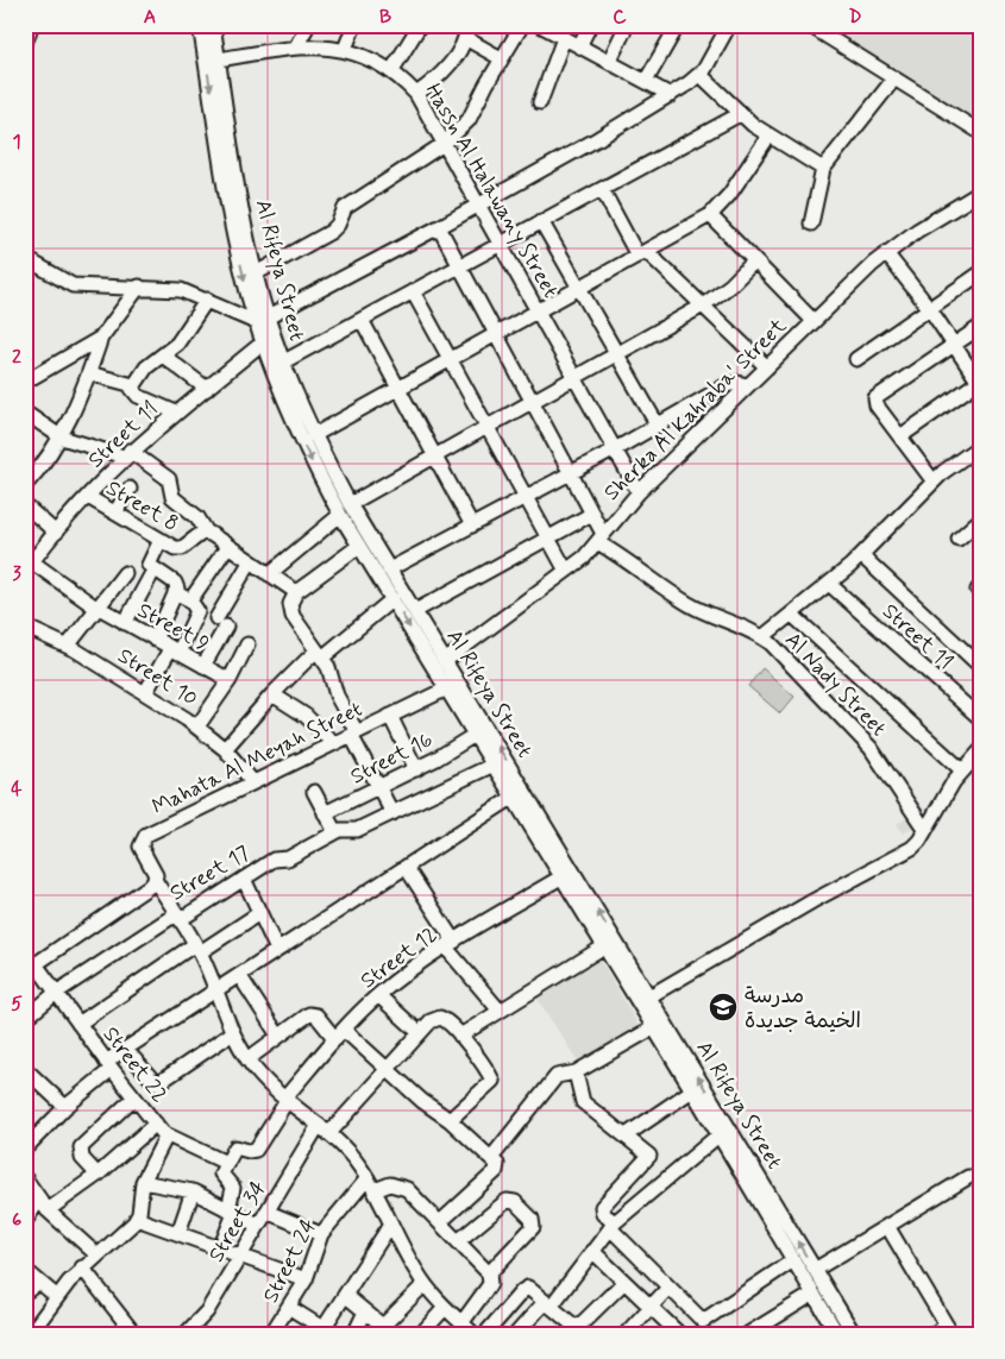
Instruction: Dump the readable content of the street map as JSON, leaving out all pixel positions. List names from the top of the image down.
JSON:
{
  "streets": {
    "street": [
      "Hassn Al Halawany Street",
      "Al Rifeya Street",
      "Sherka Al Kahraba' Street",
      "Street 11",
      "Street 8",
      "Street 9",
      "Street 10",
      "Al Nady Street",
      "Mahata Al Meyah Street",
      "Street 16",
      "Street 17",
      "Street 12",
      "Street 22",
      "Street 34",
      "Street 24"
    ]
  },
  "crossings": [
    ["Hassn Al Halawany Street", "Al Rifeya Street"],
    ["Hassn Al Halawany Street", "Sherka Al Kahraba' Street"],
    ["Al Rifeya Street", "Sherka Al Kahraba' Street"],
    ["Al Rifeya Street", "Street 11"],
    ["Al Rifeya Street", "Mahata Al Meyah Street"],
    ["Al Rifeya Street", "Street 16"],
    ["Al Rifeya Street", "Street 17"],
    ["Al Rifeya Street", "Street 12"],
    ["Sherka Al Kahraba' Street", "Al Nady Street"],
    ["Street 11", "Street 8"],
    ["Street 11", "Street 9"],
    ["Street 10", "Mahata Al Meyah Street"],
    ["Mahata Al Meyah Street", "Street 17"],
    ["Mahata Al Meyah Street", "Street 12"],
    ["Mahata Al Meyah Street", "Street 34"],
    ["Mahata Al Meyah Street", "Street 24"],
    ["Street 17", "Street 22"],
    ["Street 12", "Street 22"]
  ],
  "places": {
    "school or university": ["مدرسة الخيمة جديدة"]
  },
  "grid": {
    "columns": [
      "A",
      "B",
      "C",
      "D"
    ],
    "rows": [
      "1",
      "2",
      "3",
      "4",
      "5",
      "6"
    ]
  }
}
